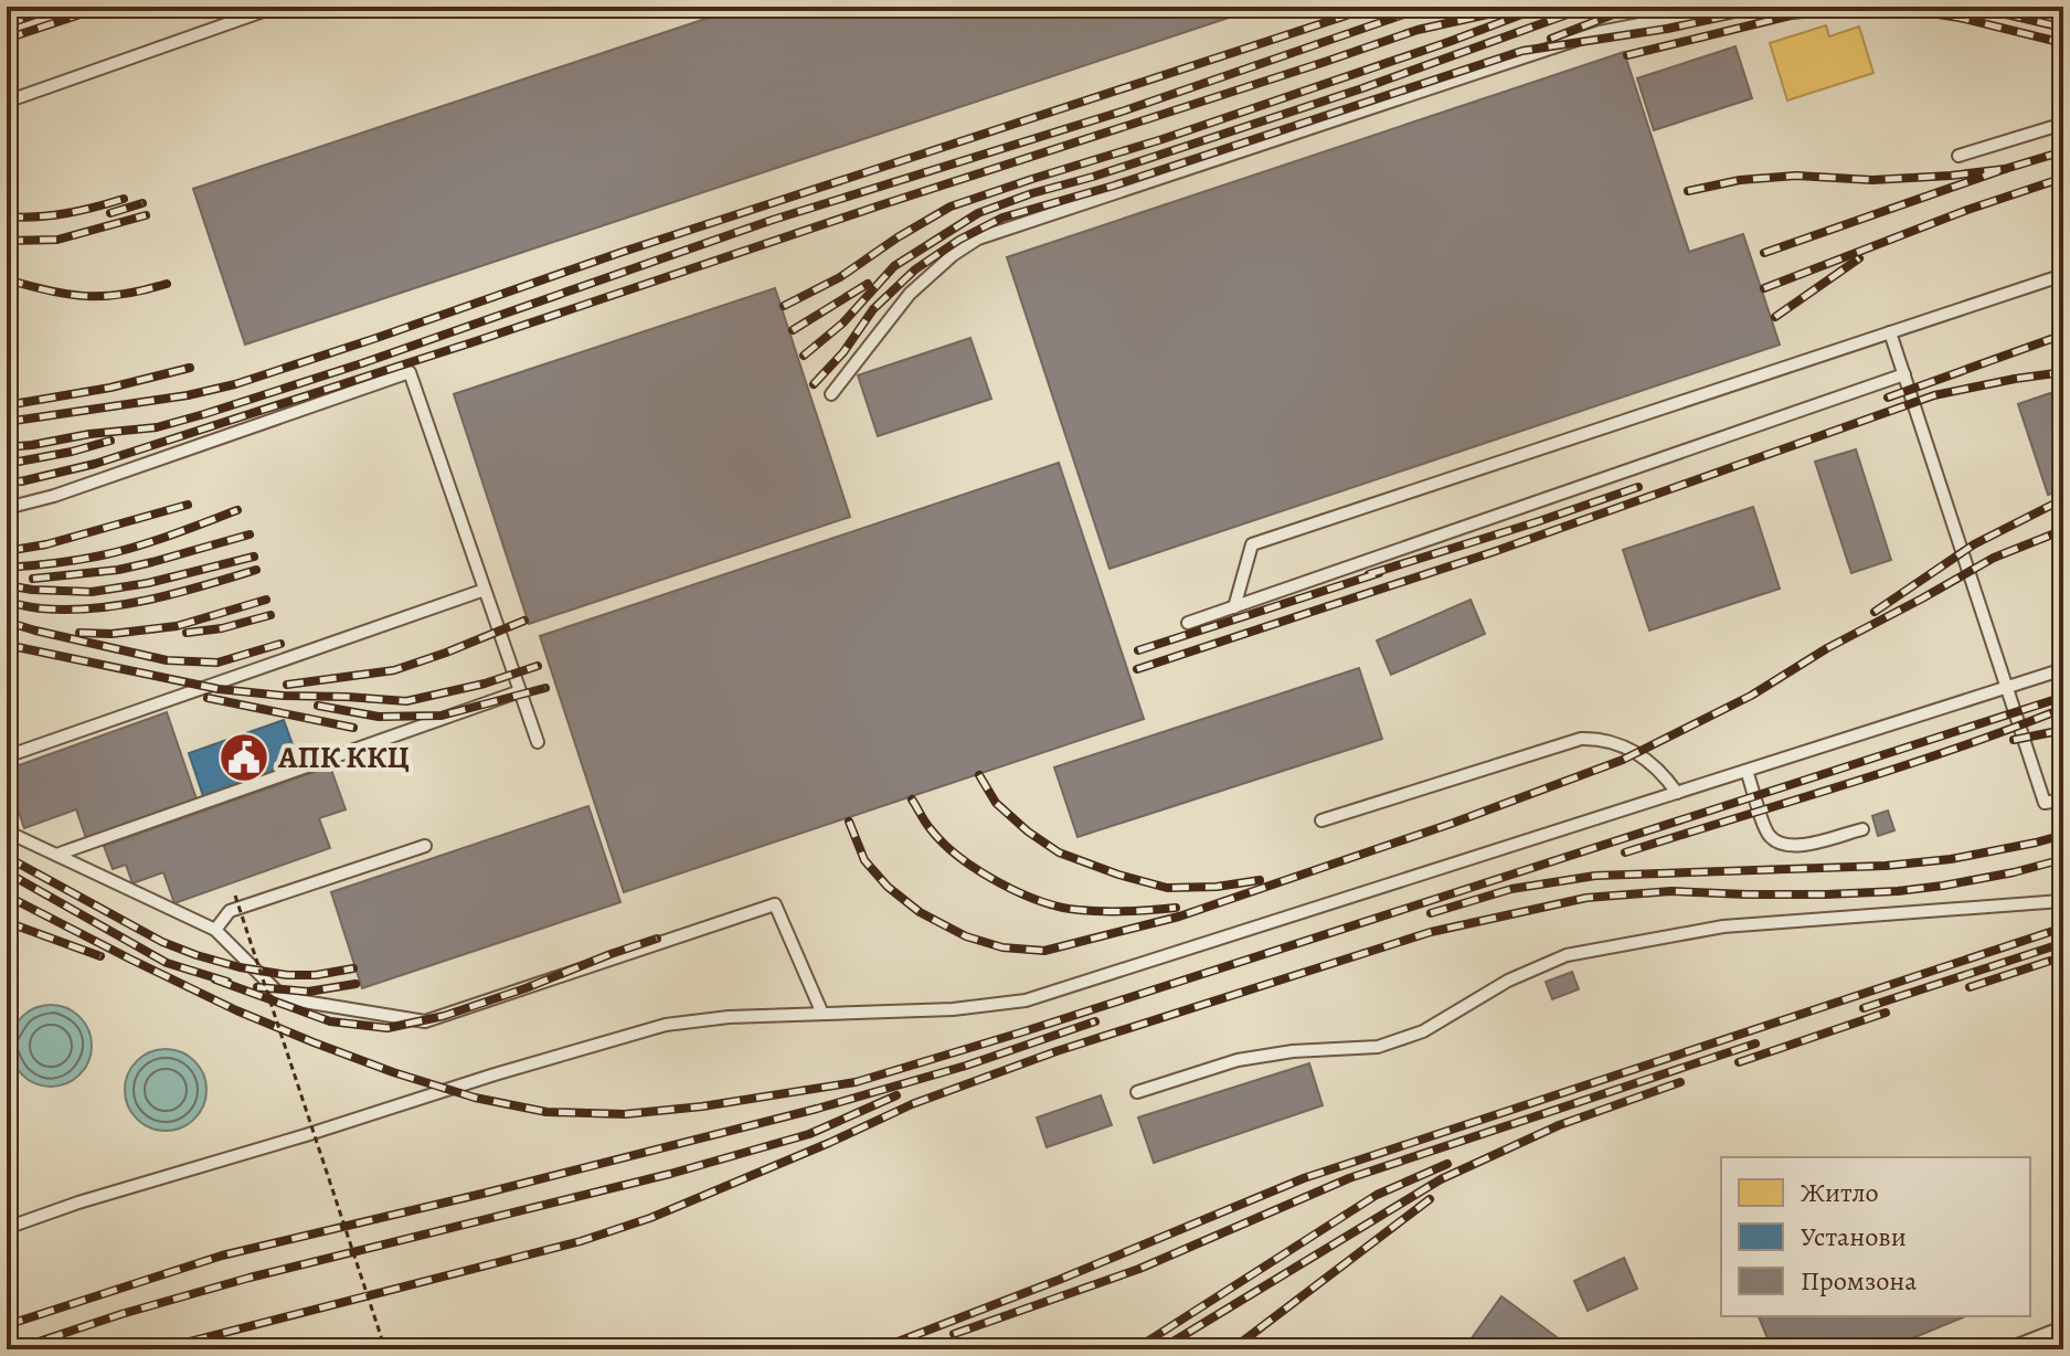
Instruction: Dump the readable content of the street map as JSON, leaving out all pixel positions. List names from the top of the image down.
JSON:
{
  "places": {
    "public building": ["АПК ККЦ"]
  },
  "legend": ["Житло", "Установи", "Промзона"]
}
